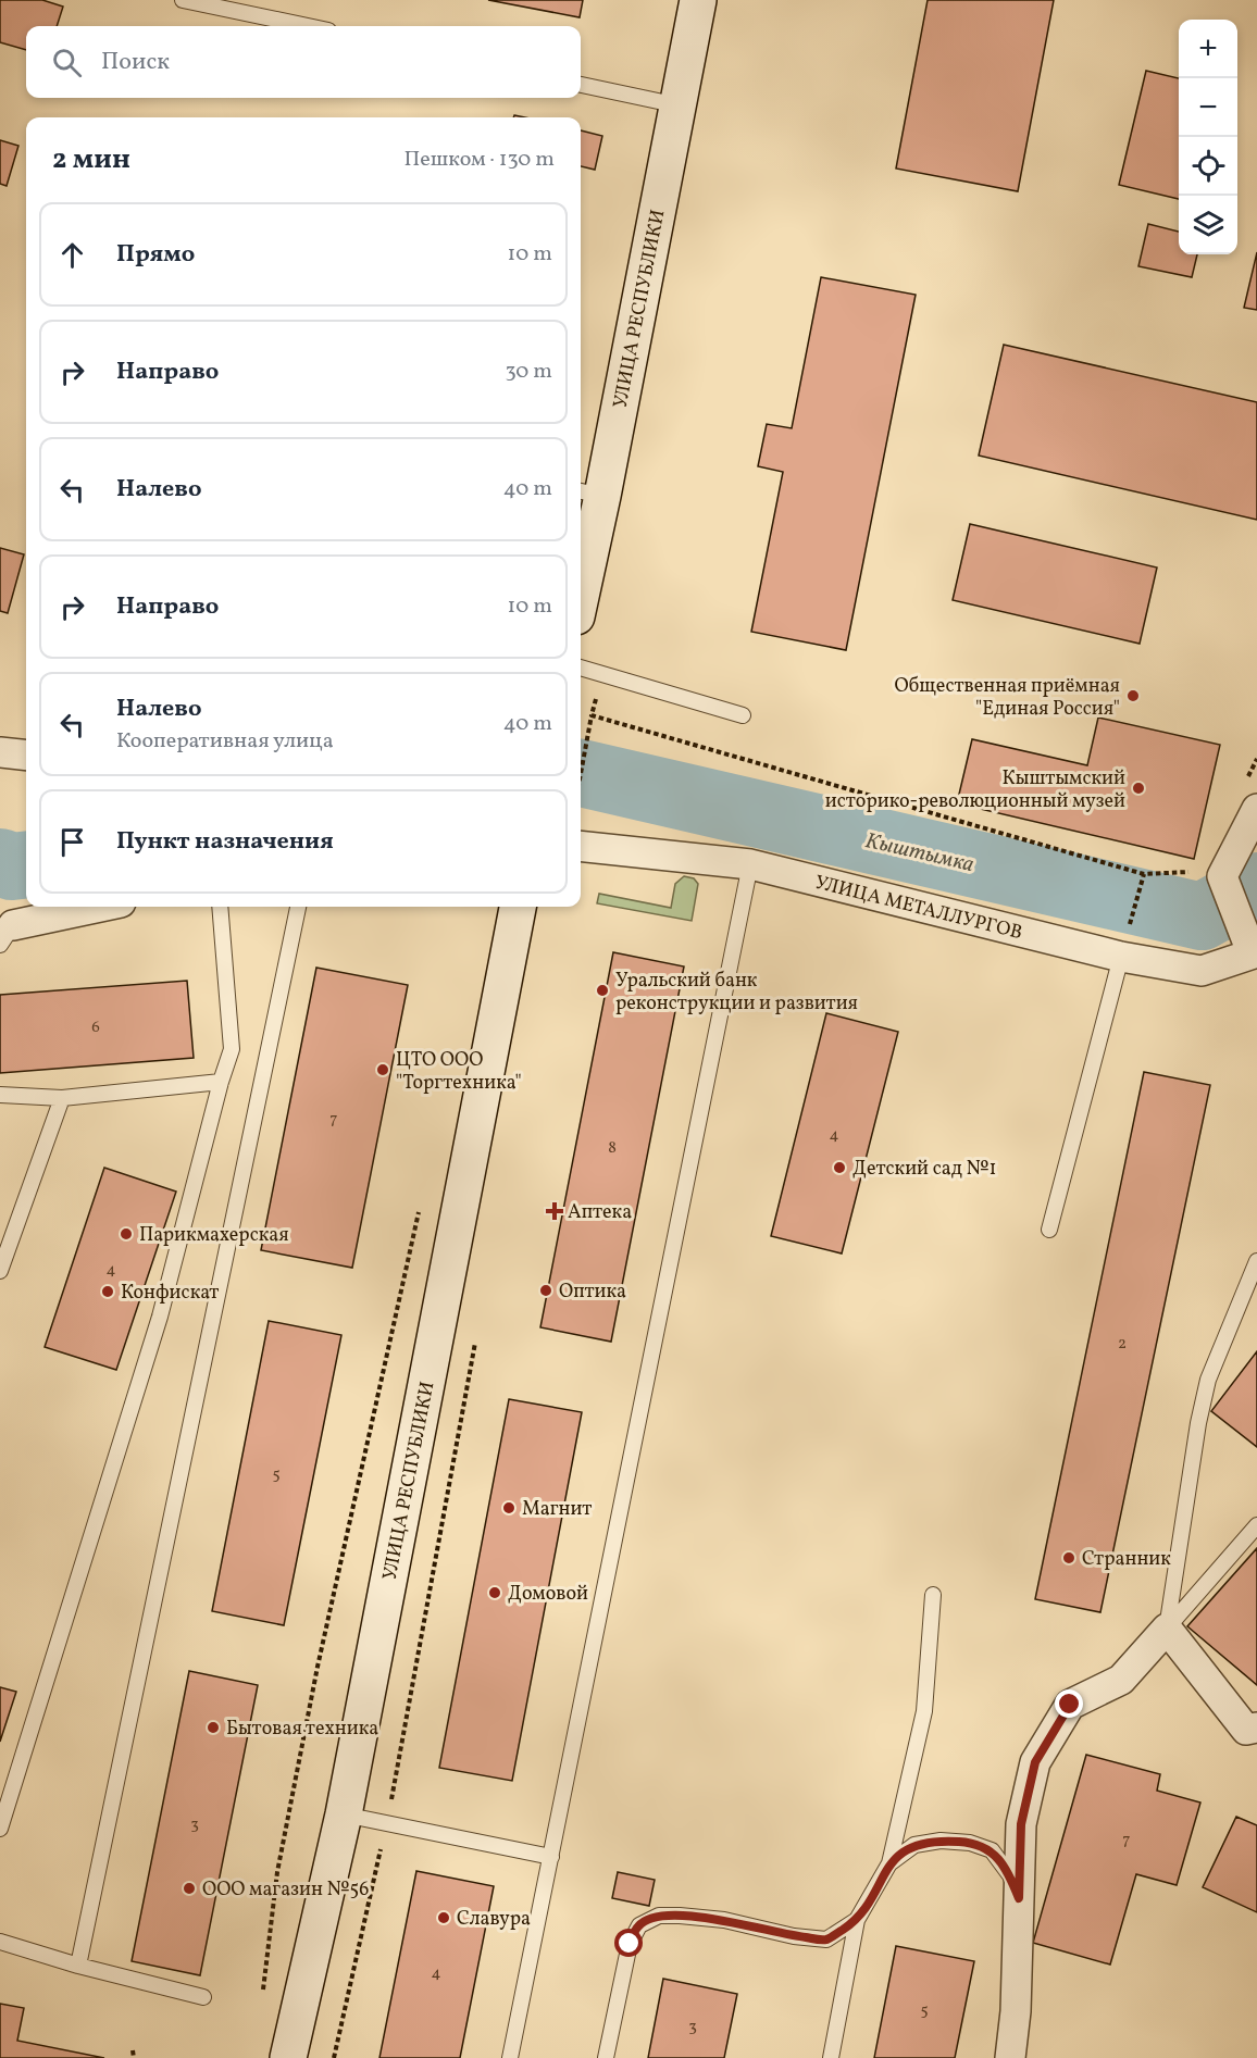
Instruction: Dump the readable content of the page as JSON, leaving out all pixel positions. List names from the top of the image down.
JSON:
{
  "streets": {
    "main road": ["УЛИЦА РЕСПУБЛИКИ"],
    "street": ["УЛИЦА МЕТАЛЛУРГОВ"]
  },
  "water": ["Кыштымка"],
  "places": {
    "other": [
      "Общественная приёмная \"Единая Россия\"",
      "Кыштымский историко-революционный музей",
      "Уральский банк реконструкции и развития",
      "ЦТО ООО \"Торгтехника\"",
      "Детский сад №1",
      "Парикмахерская",
      "Оптика",
      "Конфискат",
      "Магнит",
      "Странник",
      "Домовой",
      "Бытовая техника",
      "ООО магазин №56",
      "Славура"
    ],
    "health": ["Аптека"]
  },
  "house_numbers": [
    "6",
    "7",
    "4",
    "8",
    "4",
    "2",
    "5",
    "3",
    "7",
    "4",
    "5",
    "3"
  ],
  "page": {
    "map_buttons": ["+", "−"],
    "search": "Поиск",
    "heading": ["2 мин", "Пешком · 130 m"],
    "list": [
      ["Прямо", "10 m"],
      ["Направо", "30 m"],
      ["Налево", "40 m"],
      ["Направо", "10 m"],
      ["Налево", "Кооперативная улица", "40 m"],
      "Пункт назначения"
    ]
  }
}
